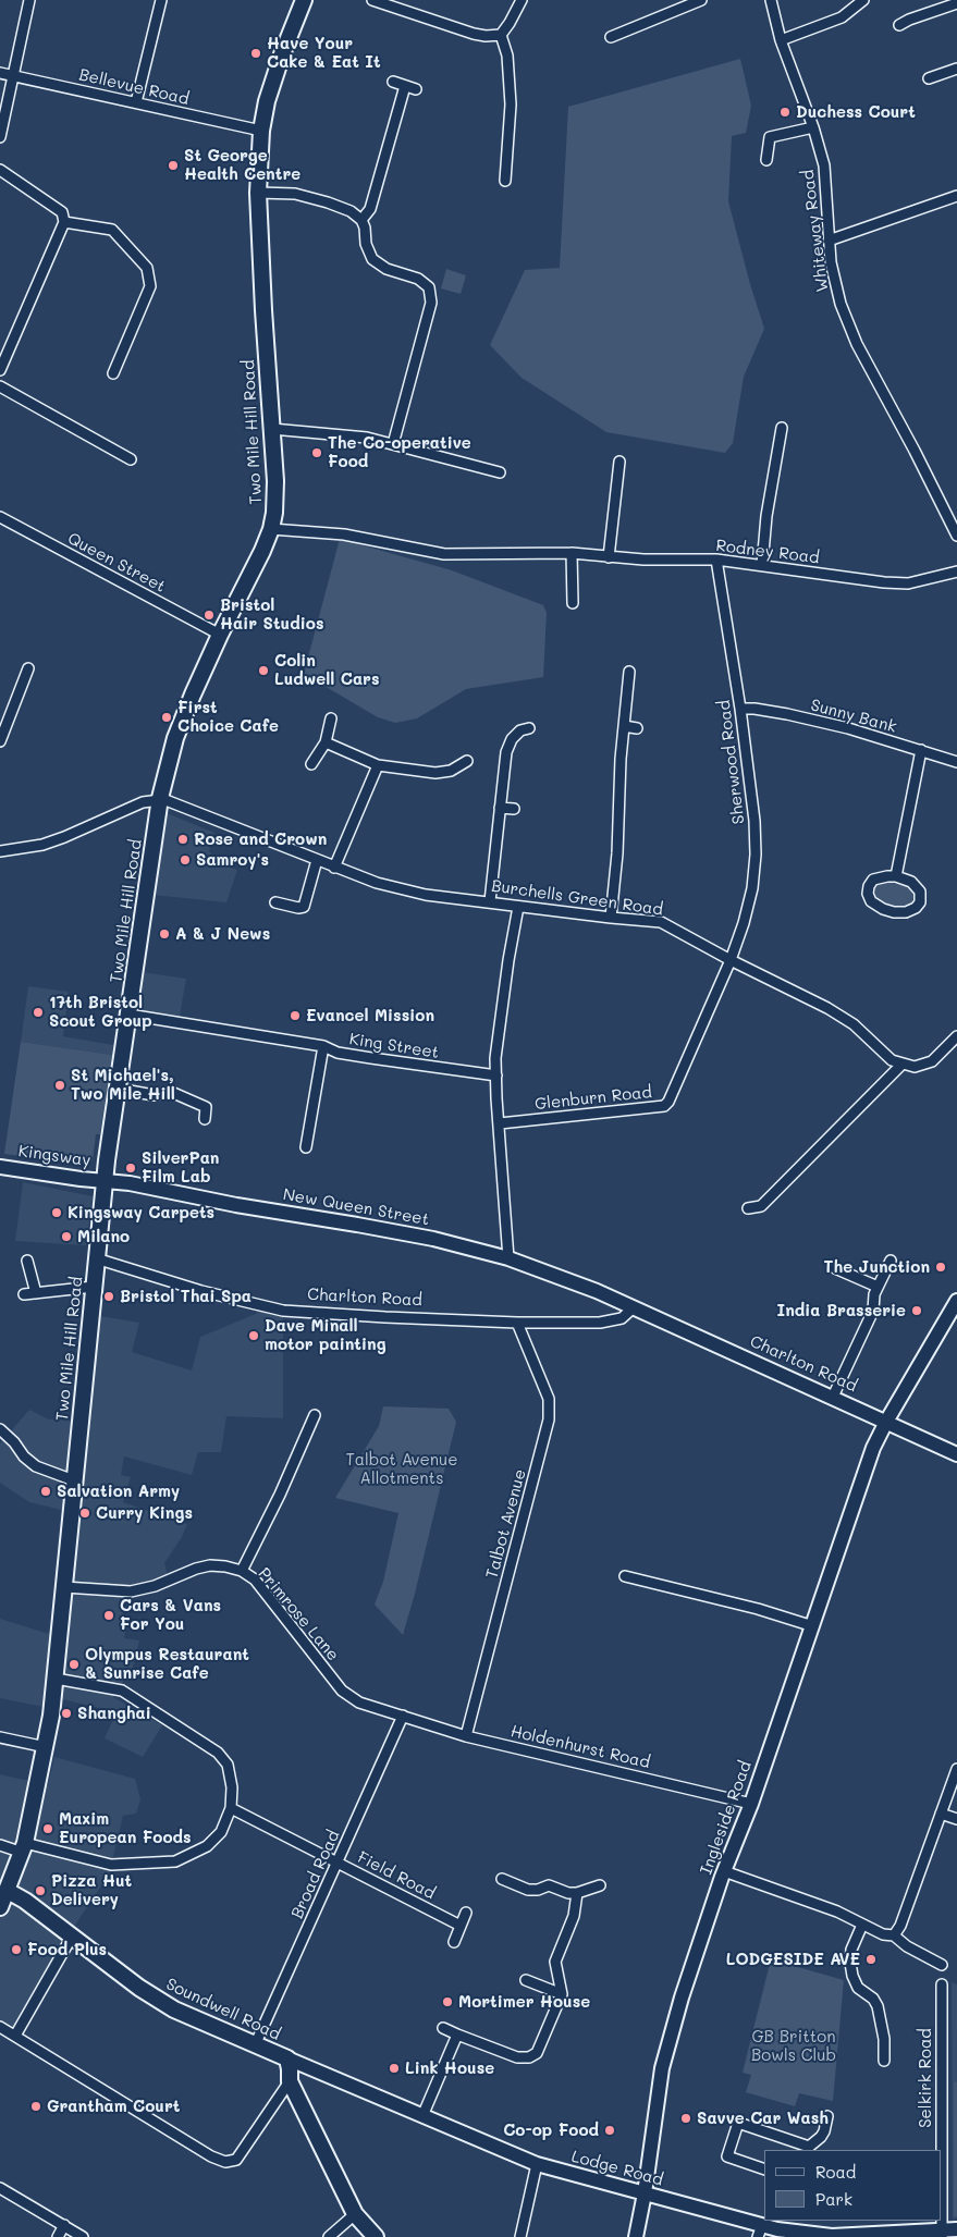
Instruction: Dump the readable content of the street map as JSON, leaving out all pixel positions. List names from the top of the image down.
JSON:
{
  "streets": {
    "main road": ["Two Mile Hill Road", "Soundwell Road"],
    "street": [
      "Bellevue Road",
      "Whiteway Road",
      "Rodney Road",
      "Queen Street",
      "Sunny Bank",
      "Sherwood Road",
      "Burchells Green Road",
      "King Street",
      "Glenburn Road",
      "Kingsway",
      "New Queen Street",
      "Charlton Road",
      "Talbot Avenue",
      "Primrose Lane",
      "Holdenhurst Road",
      "Ingleside Road",
      "Broad Road",
      "Field Road",
      "Selkirk Road",
      "Lodge Road"
    ]
  },
  "crossings": [
    ["Bellevue Road", "Two Mile Hill Road"],
    ["Two Mile Hill Road", "Rodney Road"],
    ["Two Mile Hill Road", "Queen Street"],
    ["Two Mile Hill Road", "Burchells Green Road"],
    ["Two Mile Hill Road", "King Street"],
    ["Two Mile Hill Road", "Kingsway"],
    ["Two Mile Hill Road", "New Queen Street"],
    ["Two Mile Hill Road", "Charlton Road"],
    ["Two Mile Hill Road", "Primrose Lane"],
    ["Two Mile Hill Road", "Soundwell Road"],
    ["Rodney Road", "Sherwood Road"],
    ["Sunny Bank", "Sherwood Road"],
    ["Sherwood Road", "Burchells Green Road"],
    ["Sherwood Road", "Glenburn Road"],
    ["Burchells Green Road", "Glenburn Road"],
    ["Kingsway", "New Queen Street"],
    ["New Queen Street", "Charlton Road"],
    ["Charlton Road", "Talbot Avenue"],
    ["Charlton Road", "Ingleside Road"],
    ["Talbot Avenue", "Holdenhurst Road"],
    ["Primrose Lane", "Holdenhurst Road"],
    ["Primrose Lane", "Broad Road"],
    ["Holdenhurst Road", "Ingleside Road"],
    ["Holdenhurst Road", "Broad Road"],
    ["Ingleside Road", "Lodge Road"],
    ["Broad Road", "Field Road"],
    ["Broad Road", "Soundwell Road"],
    ["Soundwell Road", "Lodge Road"],
    ["Selkirk Road", "Lodge Road"]
  ],
  "parks": ["Talbot Avenue Allotments", "GB Britton Bowls Club"],
  "places": [
    "Have Your Cake & Eat It",
    "Duchess Court",
    "St George Health Centre",
    "The Co-operative Food",
    "Bristol Hair Studios",
    "Colin Ludwell Cars",
    "First Choice Cafe",
    "Rose and Crown",
    "Samroy's",
    "A & J News",
    "17th Bristol Scout Group",
    "Evancel Mission",
    "St Michael's, Two Mile Hill",
    "SilverPan Film Lab",
    "Kingsway Carpets",
    "Milano",
    "The Junction",
    "Bristol Thai Spa",
    "India Brasserie",
    "Dave Minall motor painting",
    "Salvation Army",
    "Curry Kings",
    "Cars & Vans For You",
    "Olympus Restaurant & Sunrise Cafe",
    "Shanghai",
    "Maxim European Foods",
    "Pizza Hut Delivery",
    "Food Plus",
    "LODGESIDE AVE",
    "Mortimer House",
    "Link House",
    "Grantham Court",
    "Savve Car Wash",
    "Co-op Food"
  ],
  "legend": ["Road", "Park"]
}
